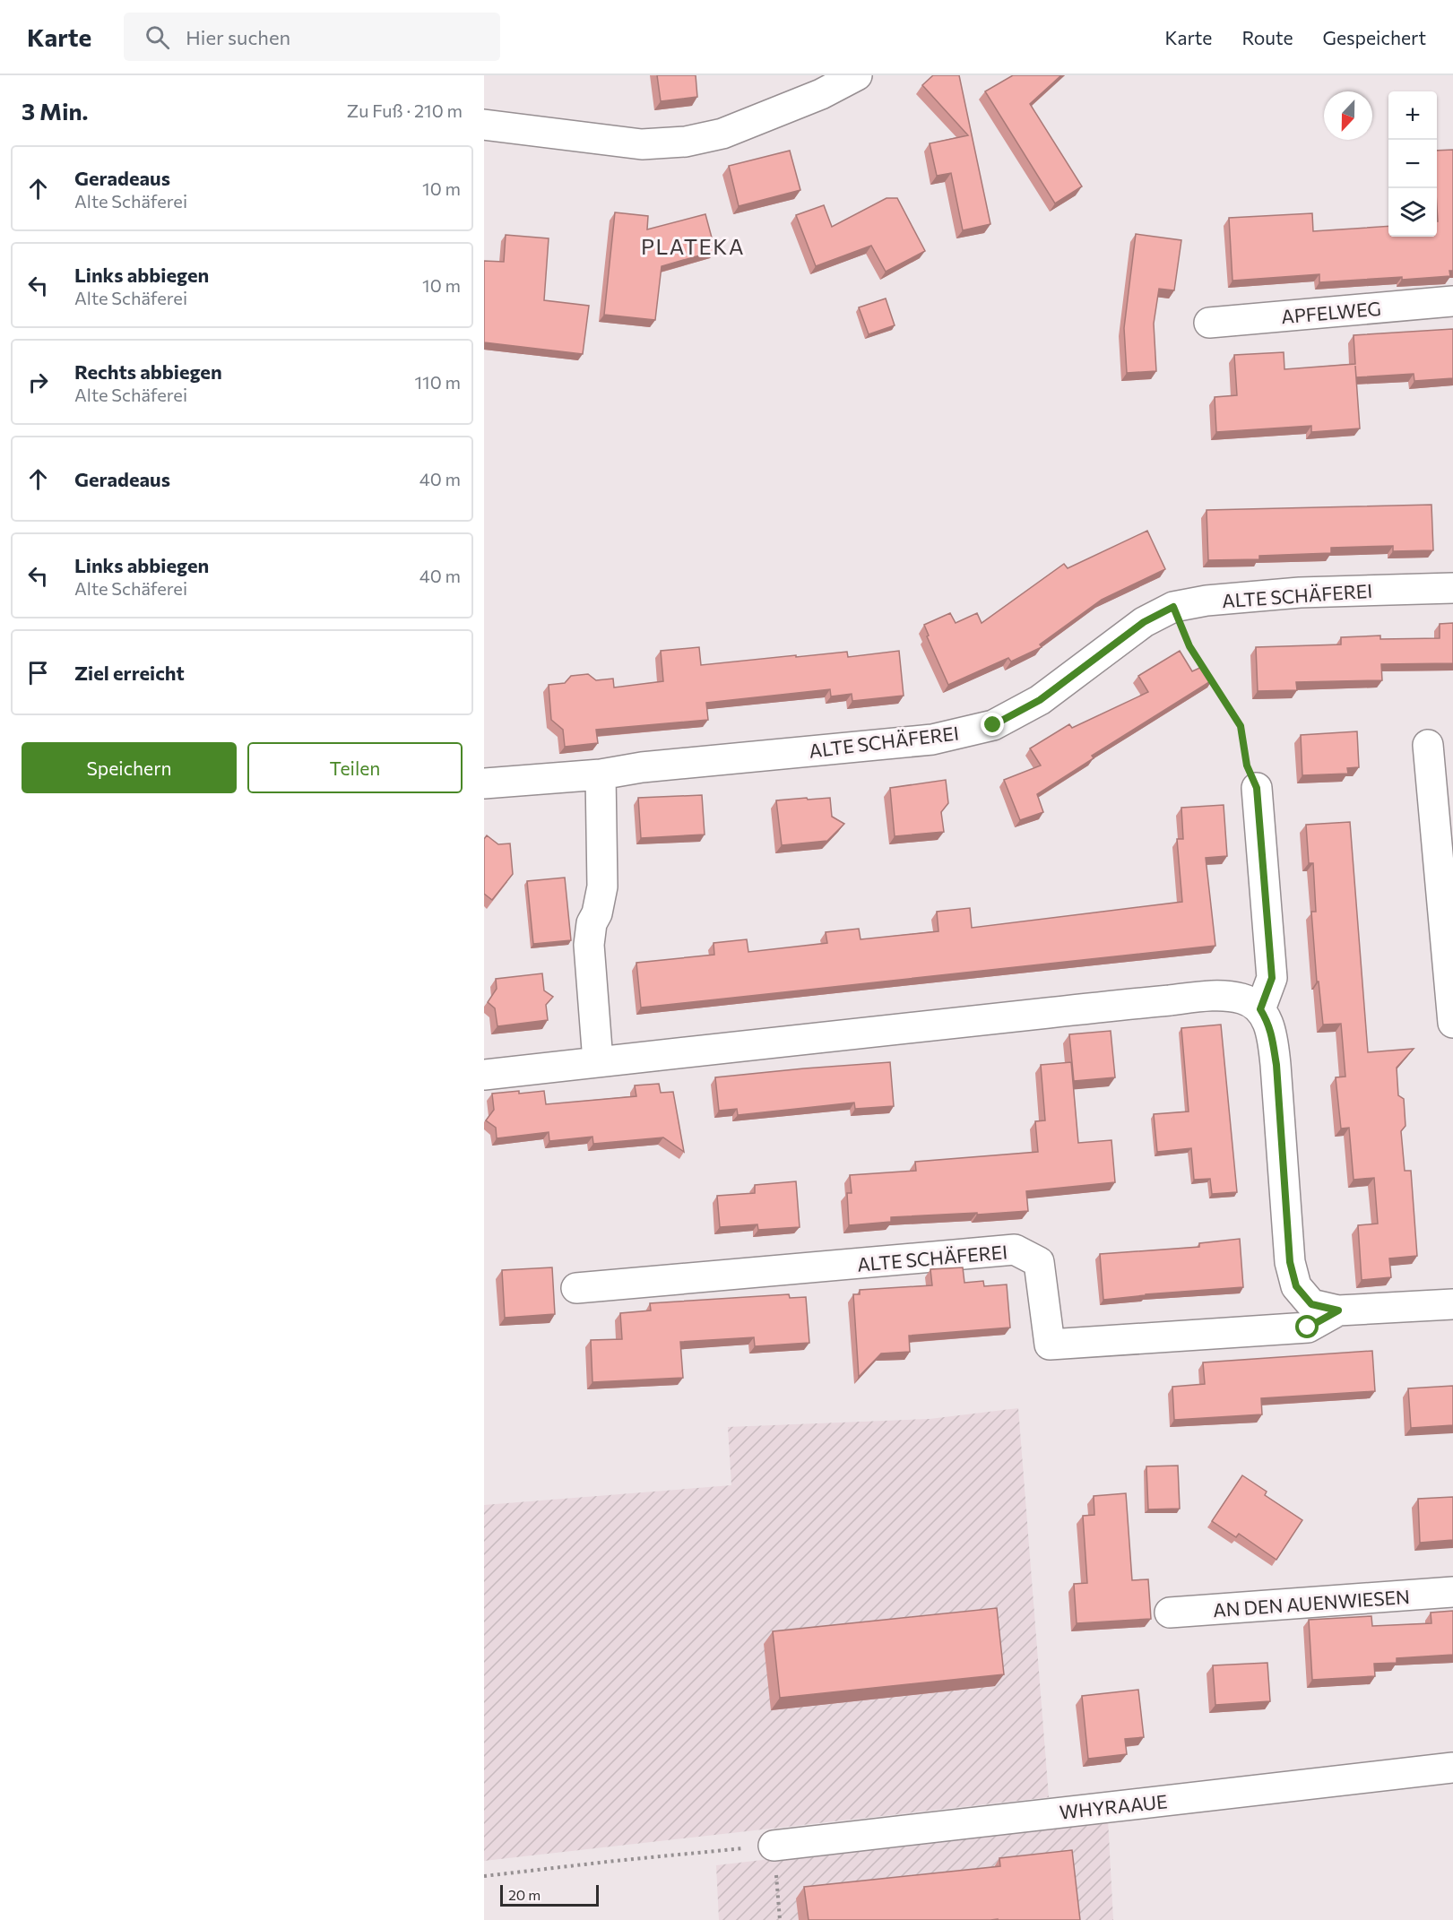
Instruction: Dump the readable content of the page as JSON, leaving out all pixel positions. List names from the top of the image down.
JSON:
{
  "streets": {
    "street": [
      "APFELWEG",
      "ALTE SCHÄFEREI",
      "AN DEN AUENWIESEN",
      "WHYRAAUE"
    ]
  },
  "districts": ["PLATEKA"],
  "scale_bar": "20 m",
  "north": "bottom",
  "page": {
    "header": "Karte",
    "search": "Hier suchen",
    "nav": ["Karte", "Route", "Gespeichert"],
    "heading": ["3 Min.", "Zu Fuß · 210 m"],
    "map_buttons": ["+", "−"],
    "list": [
      ["Geradeaus", "Alte Schäferei", "10 m"],
      ["Links abbiegen", "Alte Schäferei", "10 m"],
      ["Rechts abbiegen", "Alte Schäferei", "110 m"],
      ["Geradeaus", "40 m"],
      ["Links abbiegen", "Alte Schäferei", "40 m"],
      "Ziel erreicht"
    ],
    "buttons": ["Speichern", "Teilen"],
    "scale": "20 m"
  }
}
